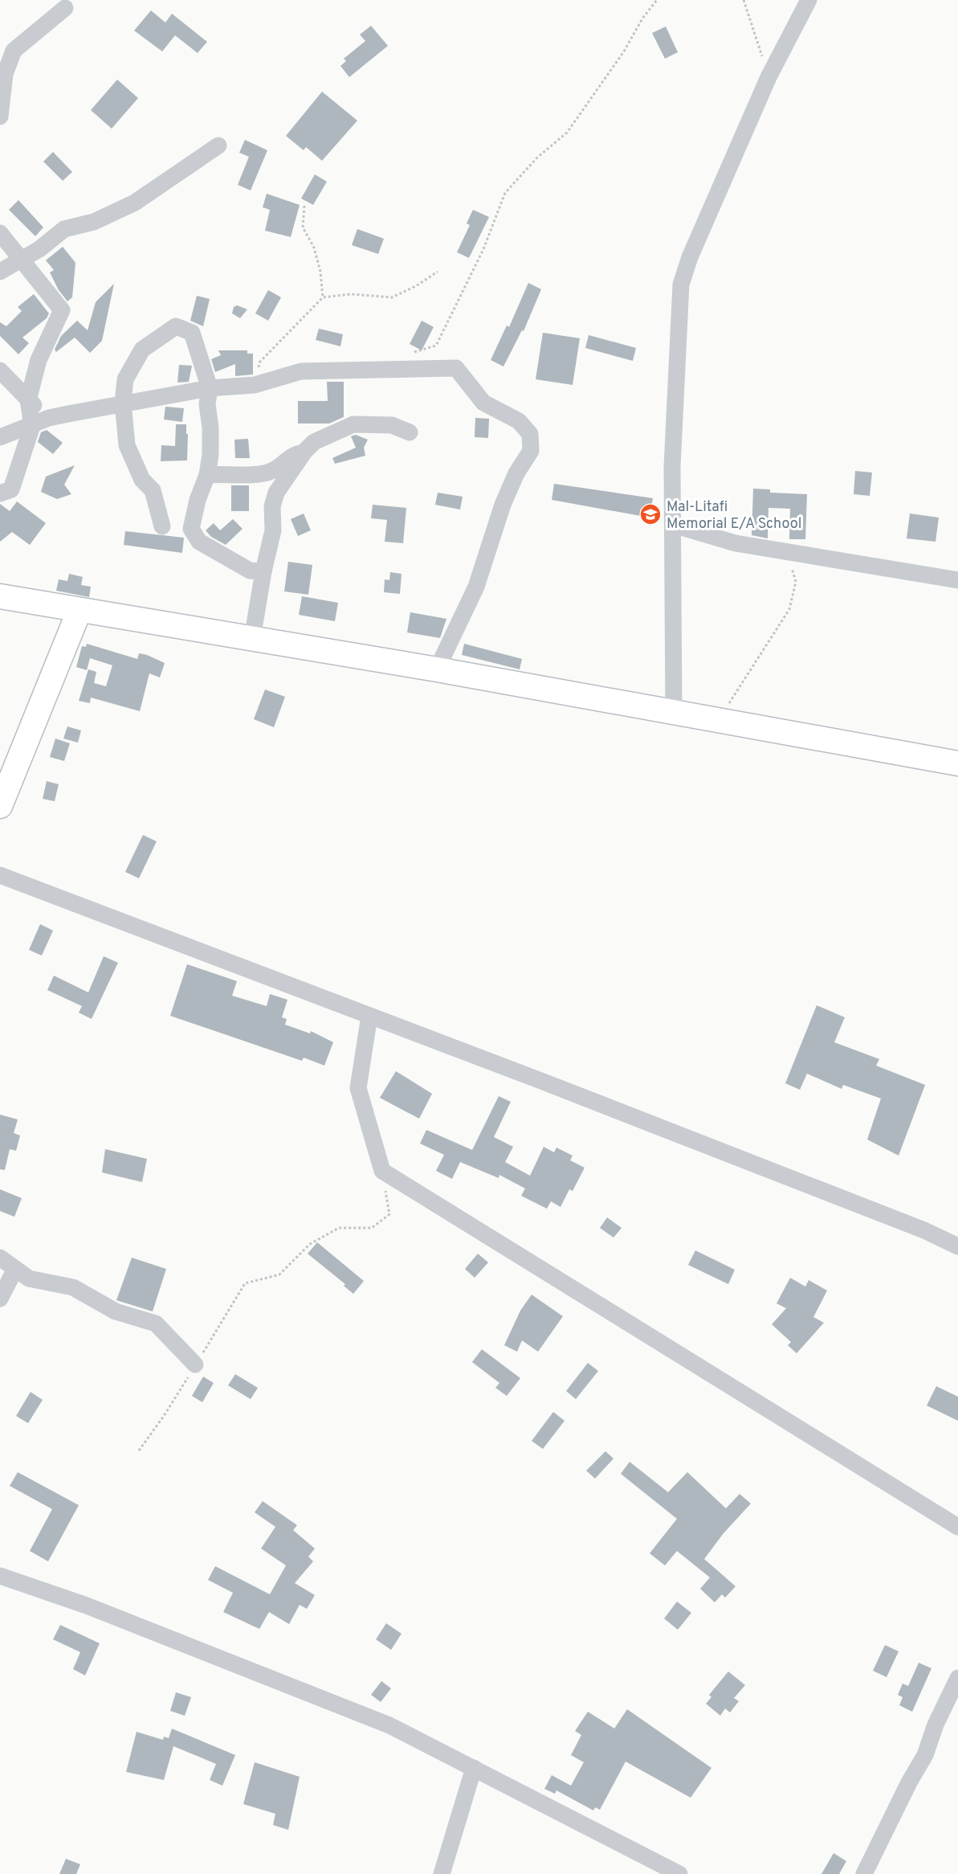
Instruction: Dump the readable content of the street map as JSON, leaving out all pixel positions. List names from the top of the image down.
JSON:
{
  "places": {
    "school or university": ["Mal-Litafi Memorial E/A School"]
  }
}
